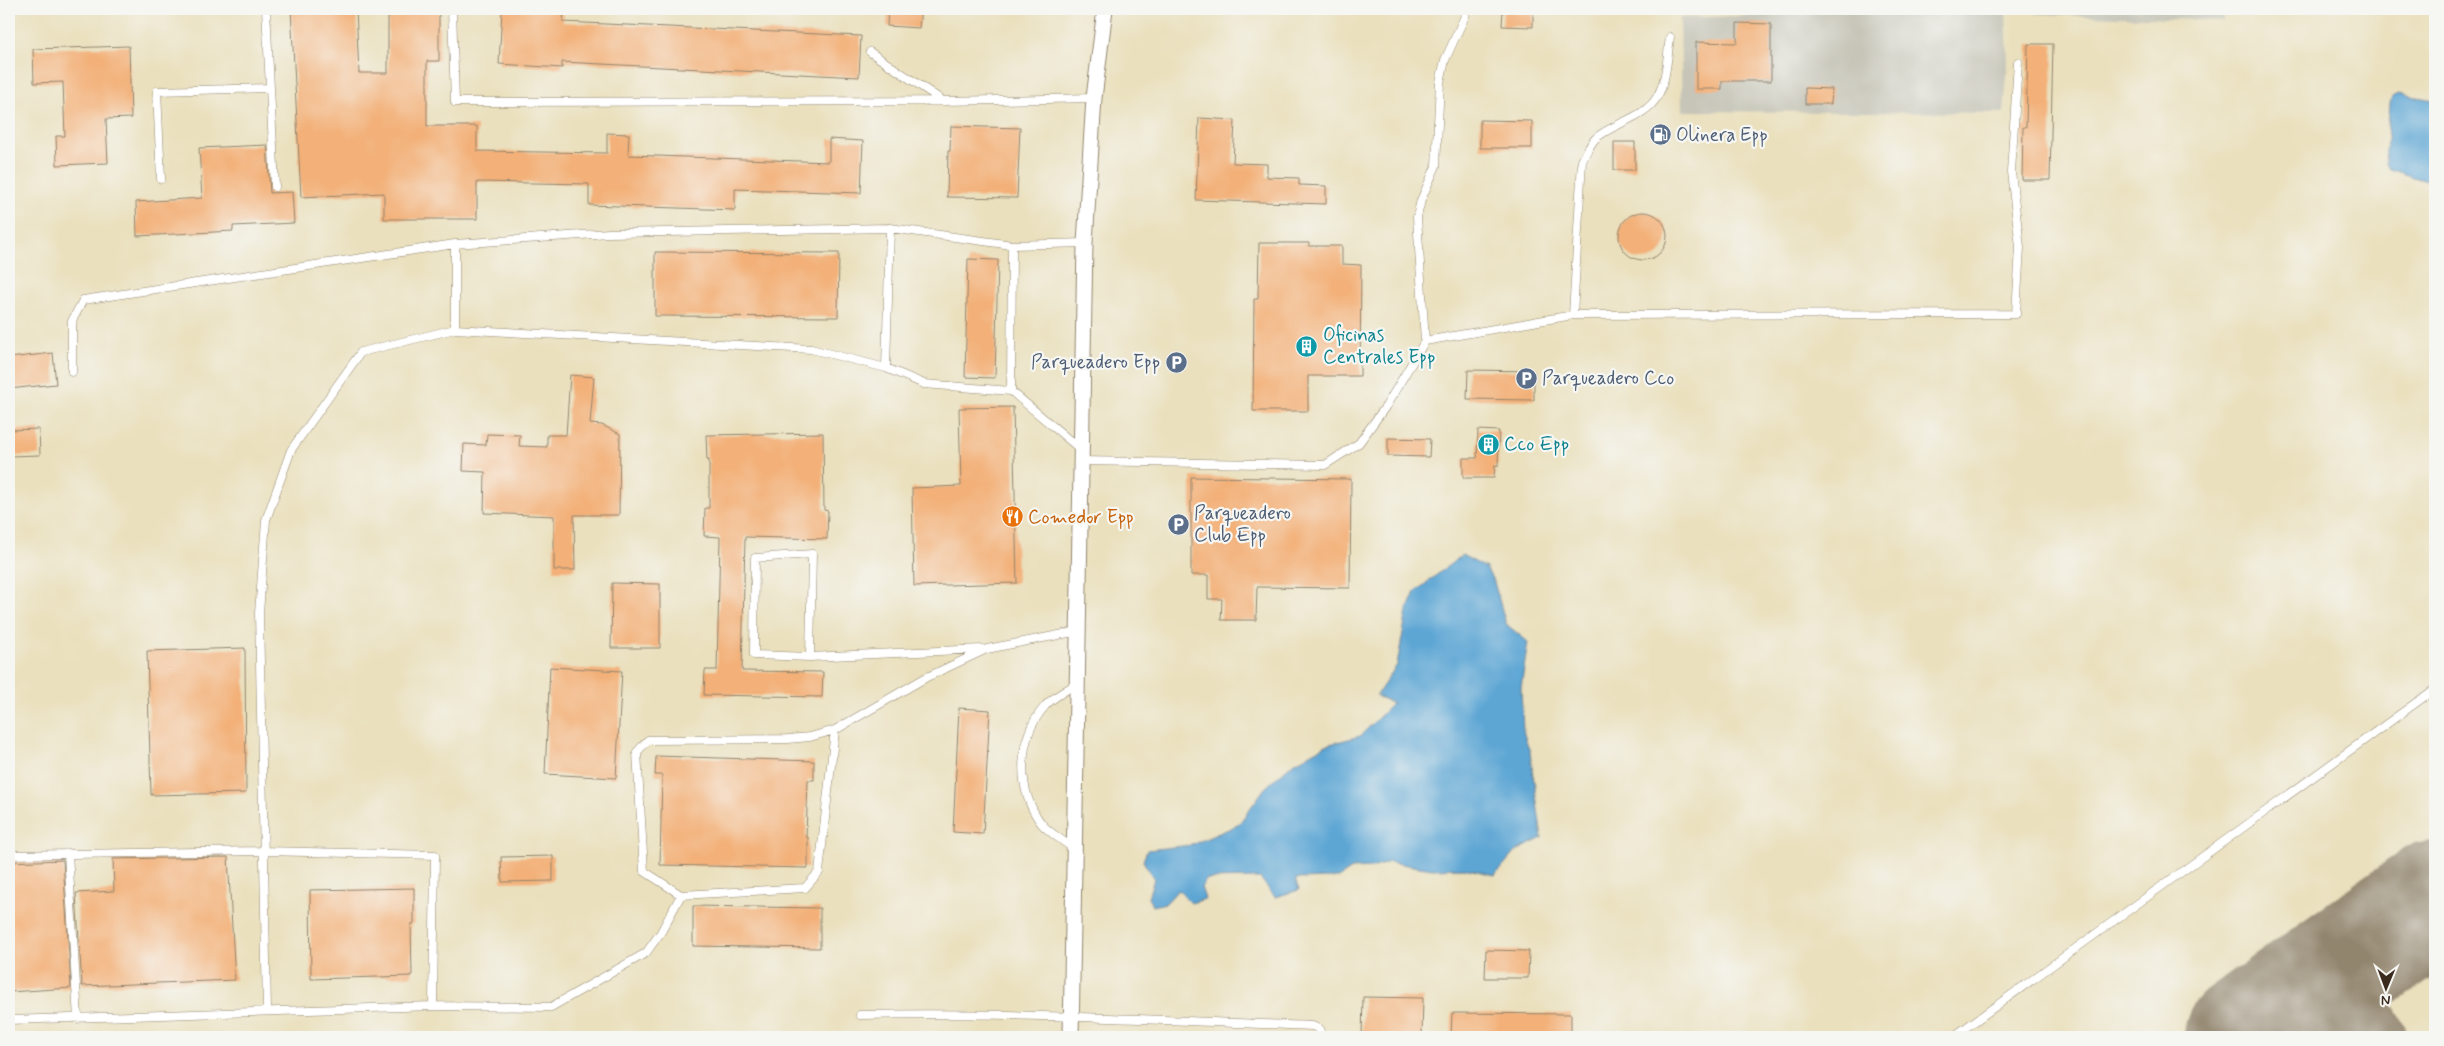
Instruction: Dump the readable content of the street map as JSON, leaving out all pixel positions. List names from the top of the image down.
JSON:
{
  "places": {
    "fuel station": ["Olinera Epp"],
    "building": ["Oficinas Centrales Epp", "Cco Epp"],
    "parking": ["Parqueadero Epp", "Parqueadero Cco", "Parqueadero Club Epp"],
    "restaurant": ["Comedor Epp"]
  },
  "north": "bottom"
}
